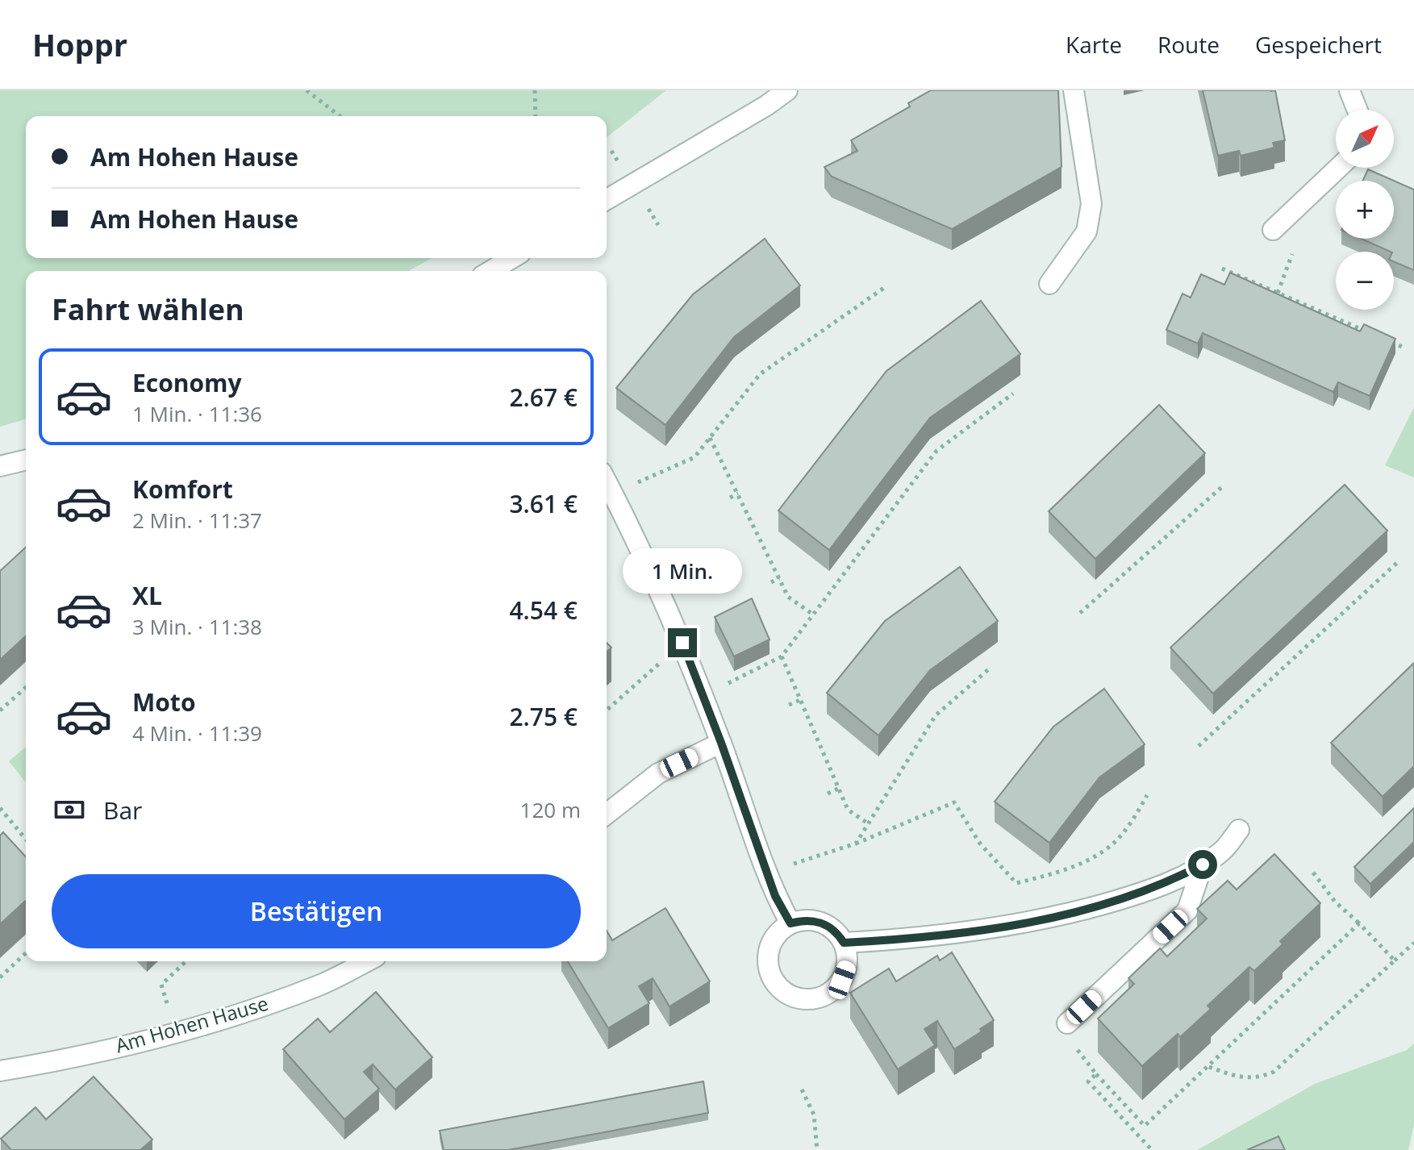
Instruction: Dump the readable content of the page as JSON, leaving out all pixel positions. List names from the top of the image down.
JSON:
{
  "streets": {
    "street": ["Am Hohen Hause"]
  },
  "north": "top right",
  "page": {
    "header": "Hoppr",
    "nav": ["Karte", "Route", "Gespeichert"],
    "map_buttons": ["+", "−"],
    "banner": ["Am Hohen Hause", "Am Hohen Hause"],
    "heading": "Fahrt wählen",
    "list": [
      {
        "name": "Economy",
        "note": "1 Min. · 11:36",
        "value": "2.67 €"
      },
      {
        "name": "Komfort",
        "note": "2 Min. · 11:37",
        "value": "3.61 €"
      },
      {
        "name": "XL",
        "note": "3 Min. · 11:38",
        "value": "4.54 €"
      },
      {
        "name": "Moto",
        "note": "4 Min. · 11:39",
        "value": "2.75 €"
      }
    ],
    "bubble": "1 Min.",
    "pay": ["Bar", "120 m"],
    "buttons": "Bestätigen"
  }
}
